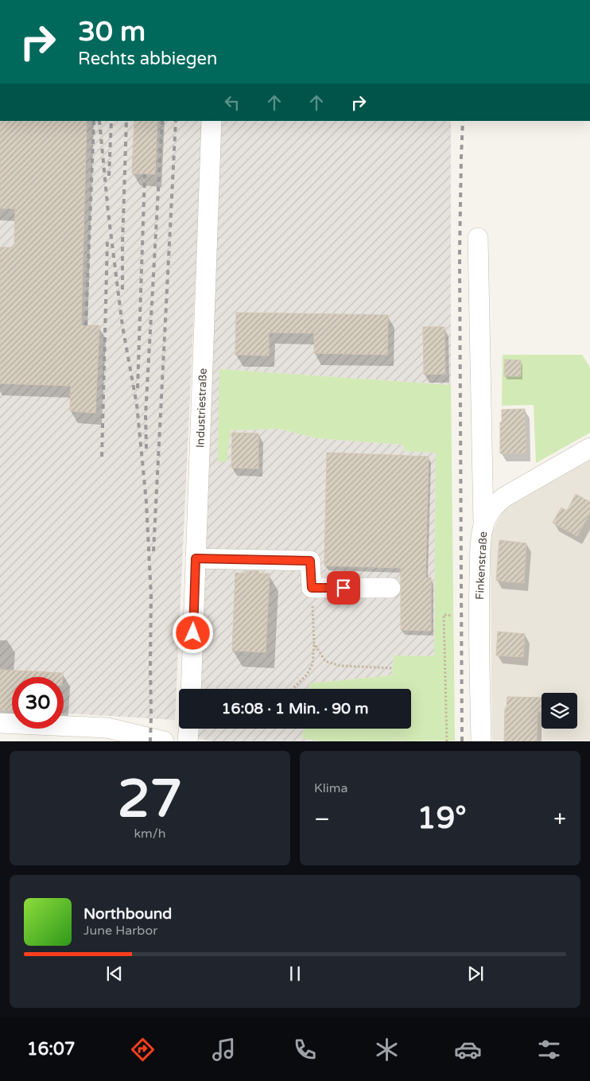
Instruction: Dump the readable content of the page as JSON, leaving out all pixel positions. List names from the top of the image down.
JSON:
{
  "streets": {
    "street": ["Industriestraße", "Finkenstraße"]
  },
  "page": {
    "turn": ["30 m", "Rechts abbiegen"],
    "limit": "30",
    "trip": "16:08 · 1 Min. · 90 m",
    "tile": [
      ["27", "km/h"],
      "Klima"
    ],
    "heat": ["−", "19°", "+"],
    "song": ["Northbound", "June Harbor"],
    "tabs": "16:07"
  }
}
